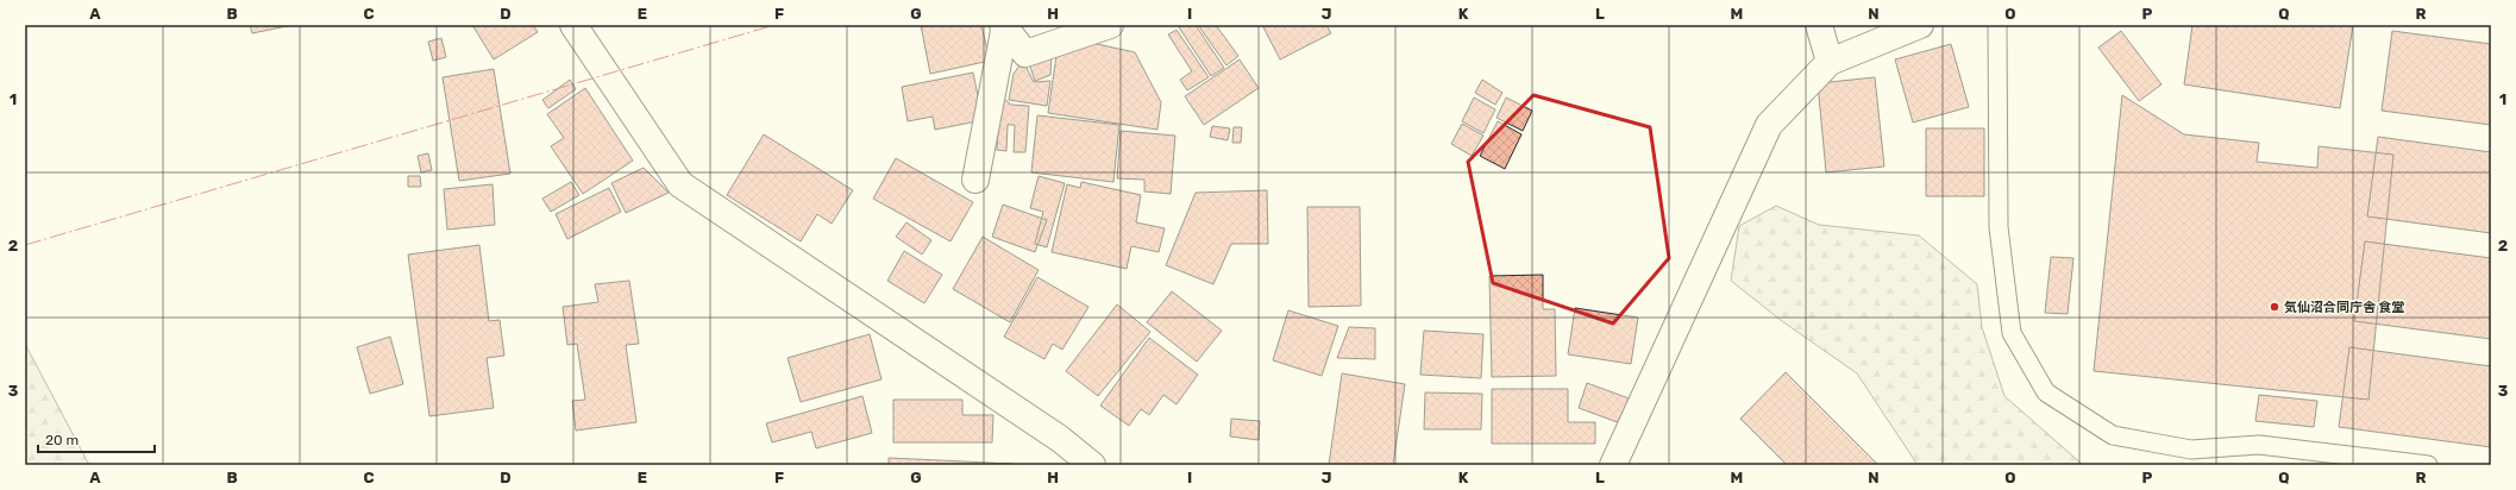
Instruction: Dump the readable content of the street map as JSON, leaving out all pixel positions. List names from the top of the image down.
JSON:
{
  "places": ["気仙沼合同庁舎 食堂"],
  "scale_bar": "20 m",
  "grid": {
    "columns": [
      "A",
      "B",
      "C",
      "D",
      "E",
      "F",
      "G",
      "H",
      "I",
      "J",
      "K",
      "L",
      "M",
      "N",
      "O",
      "P",
      "Q",
      "R"
    ],
    "rows": ["1", "2", "3"]
  }
}
